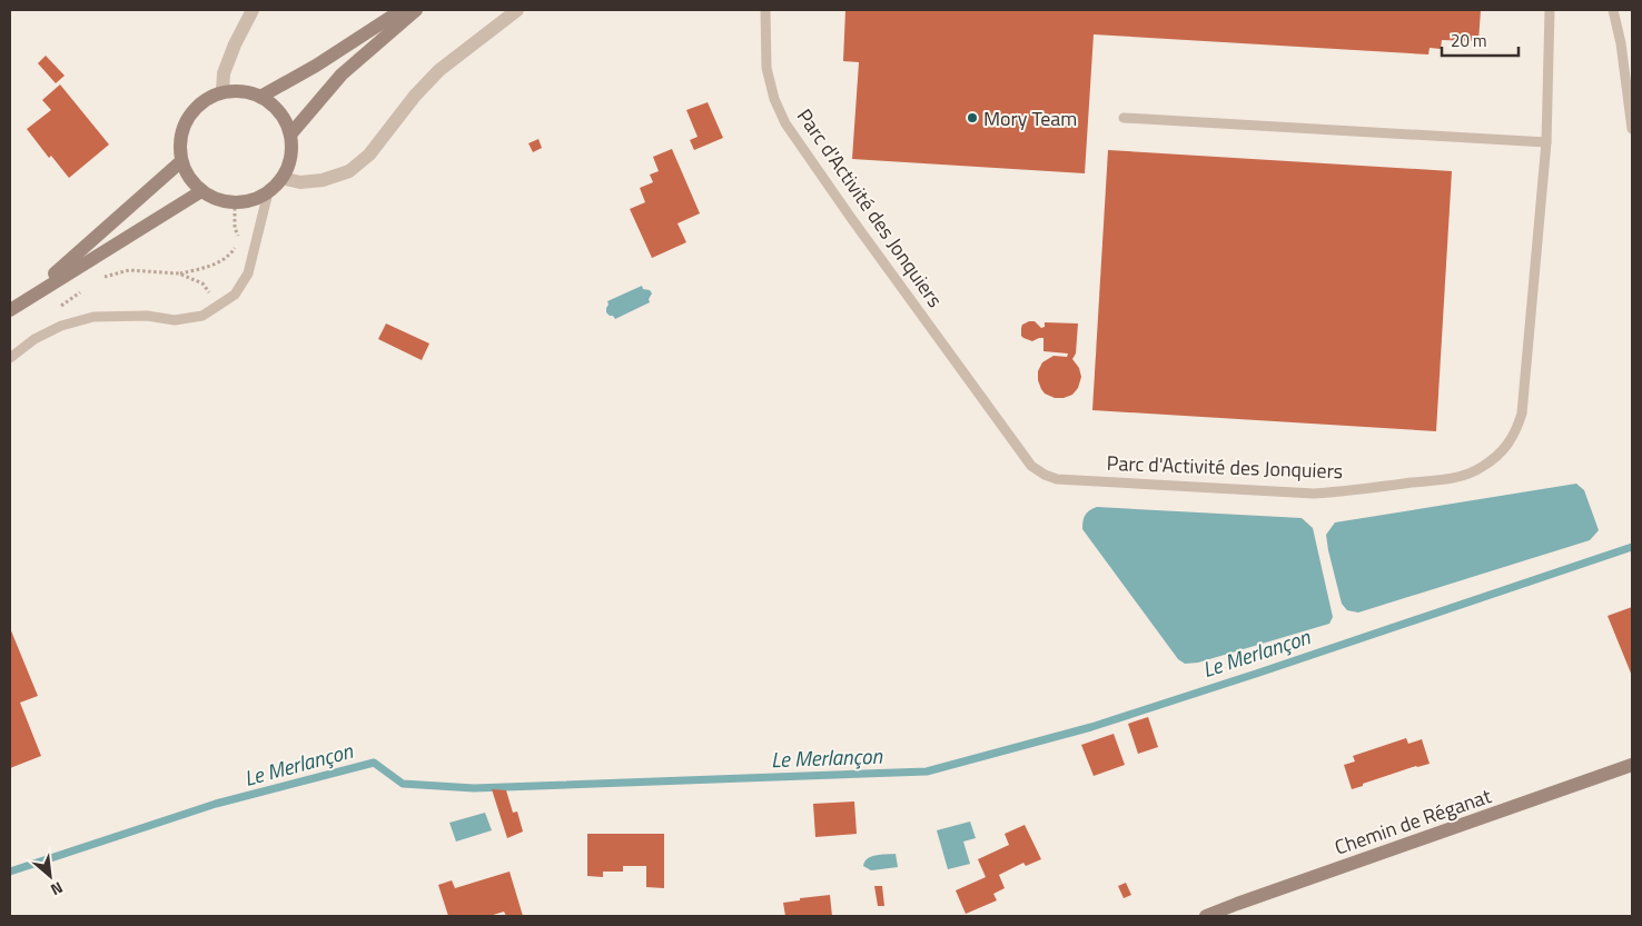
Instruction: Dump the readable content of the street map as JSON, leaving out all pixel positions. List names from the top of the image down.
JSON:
{
  "streets": {
    "main road": ["Chemin de Réganat"],
    "lane": ["Parc d'Activité des Jonquiers"]
  },
  "water": ["Le Merlançon"],
  "places": ["Mory Team"],
  "scale_bar": "20 m",
  "north": "bottom right"
}
